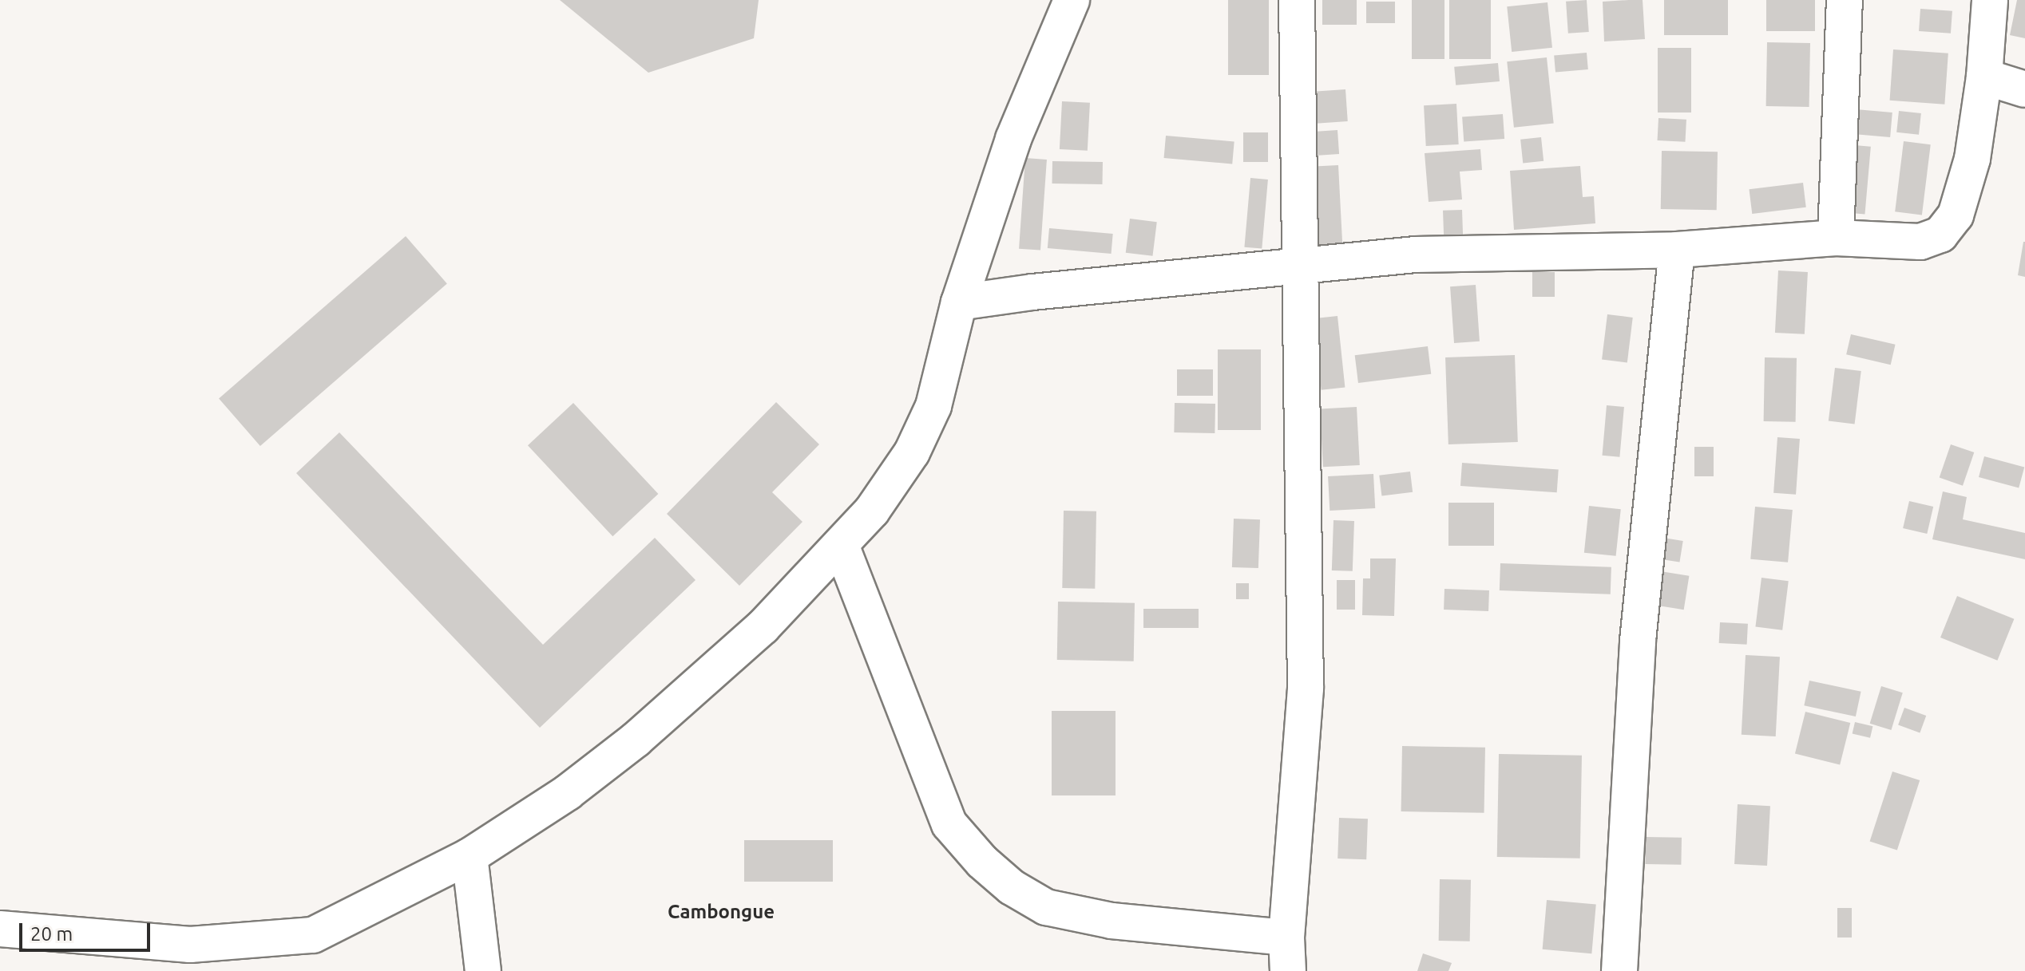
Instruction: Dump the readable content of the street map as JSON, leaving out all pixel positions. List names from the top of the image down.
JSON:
{
  "districts": ["Cambongue"],
  "scale_bar": "20 m"
}
